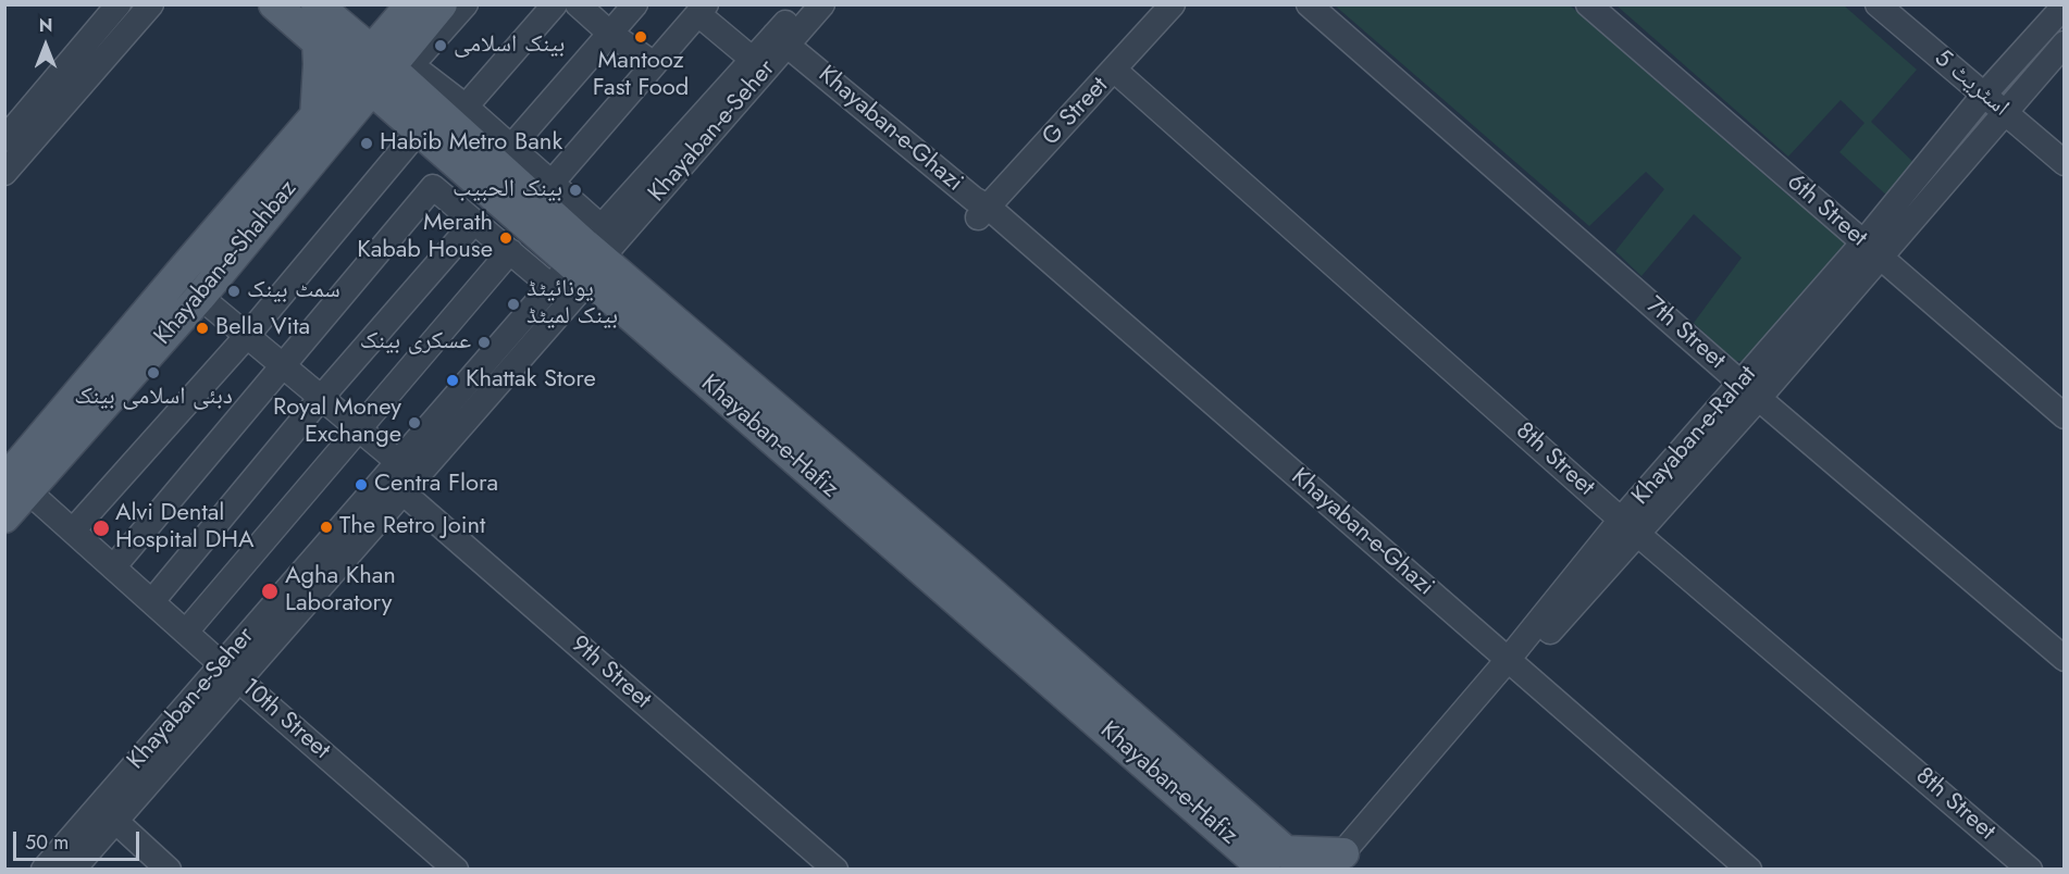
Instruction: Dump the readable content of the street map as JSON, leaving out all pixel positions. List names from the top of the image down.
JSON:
{
  "streets": {
    "main road": ["Khayaban-e-Shahbaz", "Khayaban-e-Hafiz"],
    "street": [
      "اسٹریٹ 5",
      "G Street",
      "Khayaban-e-Ghazi",
      "Khayaban-e-Seher",
      "6th Street",
      "7th Street",
      "Khayaban-e-Rahat",
      "8th Street",
      "9th Street",
      "10th Street"
    ]
  },
  "crossings": [
    ["اسٹریٹ 5", "Khayaban-e-Rahat"],
    ["G Street", "Khayaban-e-Ghazi"],
    ["G Street", "8th Street"],
    ["Khayaban-e-Ghazi", "Khayaban-e-Seher"],
    ["Khayaban-e-Ghazi", "Khayaban-e-Rahat"],
    ["Khayaban-e-Seher", "Khayaban-e-Hafiz"],
    ["Khayaban-e-Seher", "9th Street"],
    ["Khayaban-e-Seher", "10th Street"],
    ["6th Street", "Khayaban-e-Rahat"],
    ["Khayaban-e-Shahbaz", "Khayaban-e-Hafiz"],
    ["Khayaban-e-Shahbaz", "9th Street"],
    ["Khayaban-e-Shahbaz", "10th Street"],
    ["7th Street", "Khayaban-e-Rahat"],
    ["Khayaban-e-Rahat", "8th Street"]
  ],
  "places": [
    "Mantooz Fast Food",
    "بینک اسلامی",
    "Habib Metro Bank",
    "بينک الحبيب",
    "Merath Kabab House",
    "سمٹ بینک",
    "یونائیٹڈ بینک لمیٹڈ",
    "Bella Vita",
    "عسکری بینک",
    "دبئی اسلامی بینک",
    "Khattak Store",
    "Royal Money Exchange",
    "Centra Flora",
    "The Retro Joint",
    "Alvi Dental Hospital DHA",
    "Agha Khan Laboratory"
  ],
  "scale_bar": "50 m",
  "north": "top"
}
